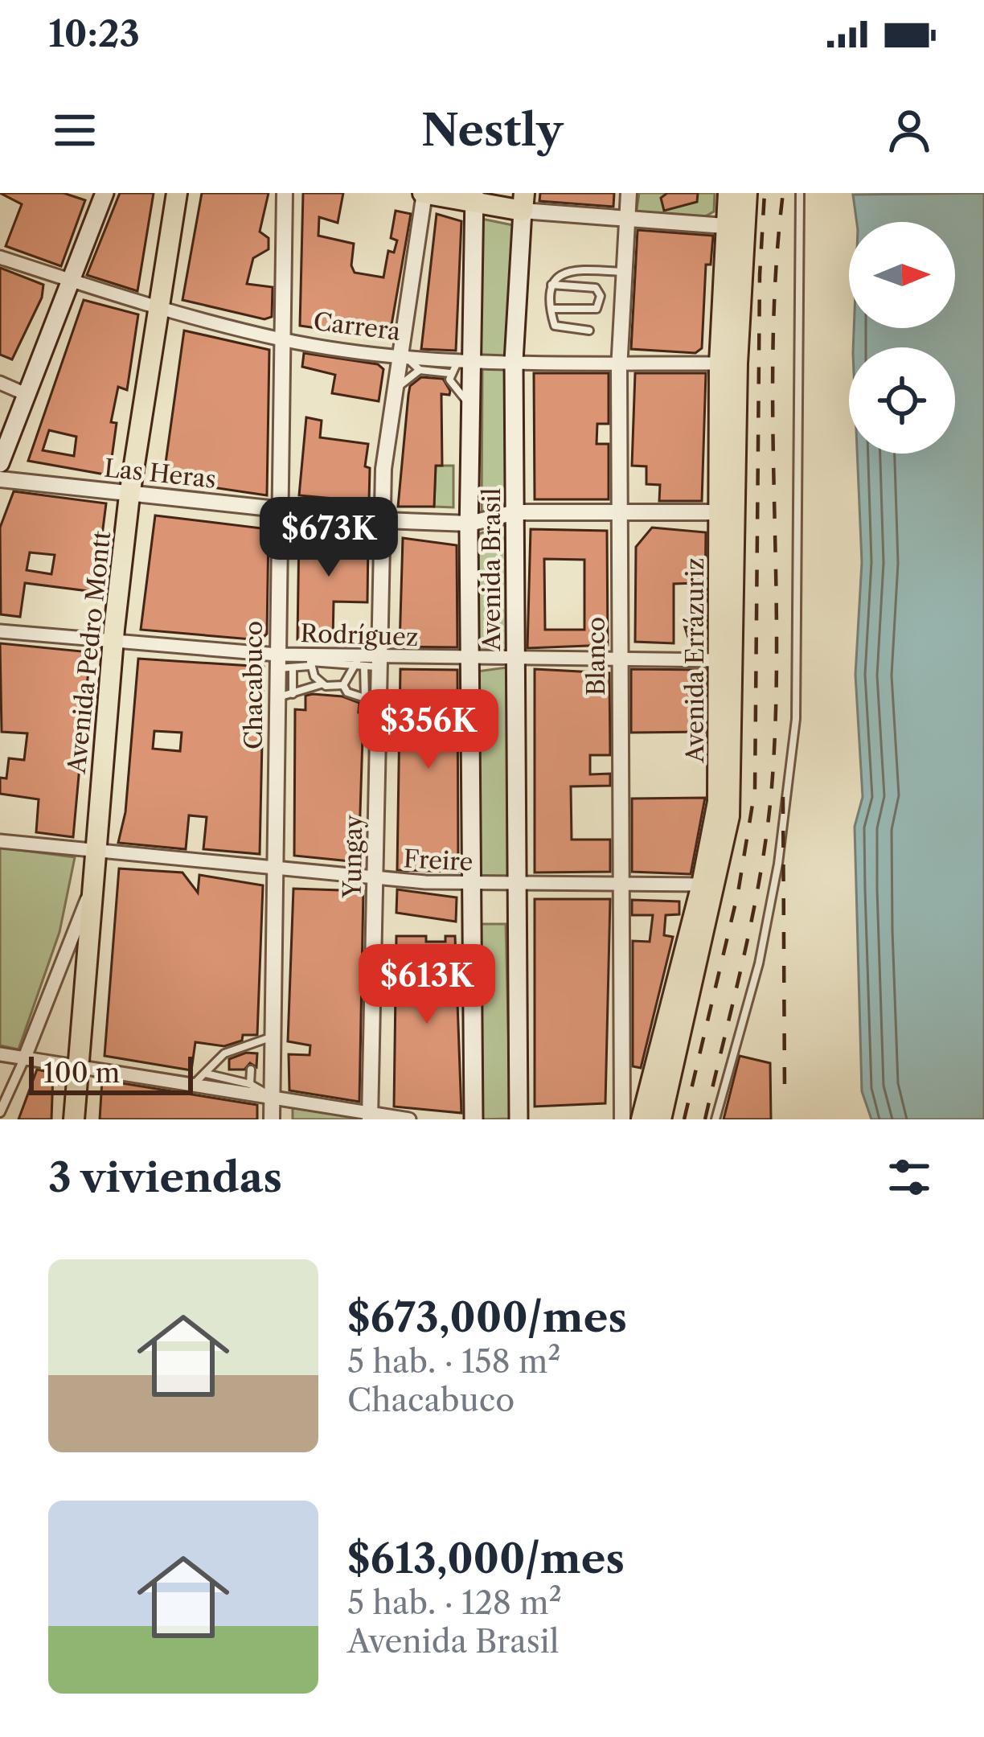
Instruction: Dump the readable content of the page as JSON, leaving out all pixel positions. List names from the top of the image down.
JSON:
{
  "streets": {
    "main road": ["Avenida Brasil", "Avenida Pedro Montt", "Avenida Errázuriz"],
    "street": [
      "Carrera",
      "Las Heras",
      "Rodríguez",
      "Blanco",
      "Chacabuco",
      "Yungay",
      "Freire"
    ]
  },
  "crossings": [
    ["Carrera", "Avenida Brasil"],
    ["Carrera", "Avenida Pedro Montt"],
    ["Carrera", "Blanco"],
    ["Carrera", "Avenida Errázuriz"],
    ["Carrera", "Chacabuco"],
    ["Carrera", "Yungay"],
    ["Las Heras", "Avenida Brasil"],
    ["Las Heras", "Avenida Pedro Montt"],
    ["Las Heras", "Blanco"],
    ["Las Heras", "Avenida Errázuriz"],
    ["Las Heras", "Chacabuco"],
    ["Las Heras", "Yungay"],
    ["Avenida Brasil", "Rodríguez"],
    ["Avenida Brasil", "Freire"],
    ["Rodríguez", "Avenida Pedro Montt"],
    ["Rodríguez", "Blanco"],
    ["Rodríguez", "Avenida Errázuriz"],
    ["Rodríguez", "Chacabuco"],
    ["Rodríguez", "Yungay"],
    ["Avenida Pedro Montt", "Freire"],
    ["Blanco", "Freire"],
    ["Avenida Errázuriz", "Freire"],
    ["Chacabuco", "Freire"],
    ["Yungay", "Freire"]
  ],
  "scale_bar": "100 m",
  "north": "right",
  "page": {
    "status": "10:23",
    "header": "Nestly",
    "price": ["$673K", "$356K", "$613K"],
    "scale": "100 m",
    "heading": "3 viviendas",
    "list": [
      {
        "name": "$673,000/mes",
        "note": "5 hab. · 158 m² · Chacabuco"
      },
      {
        "name": "$613,000/mes",
        "note": "5 hab. · 128 m² · Avenida Brasil"
      }
    ]
  }
}
